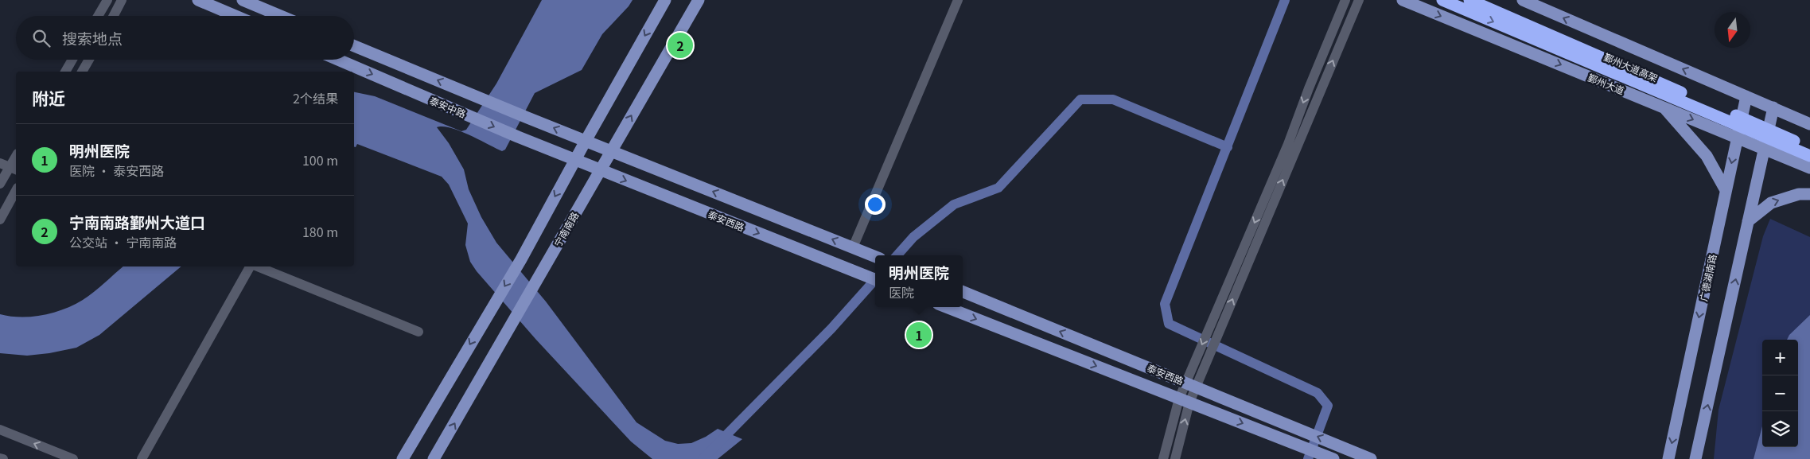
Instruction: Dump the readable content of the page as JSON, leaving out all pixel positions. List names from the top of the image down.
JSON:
{
  "streets": {
    "highway": ["鄞州大道高架"],
    "main road": [
      "鄞州大道",
      "泰安中路",
      "泰安西路",
      "宁南南路",
      "广德湖南路"
    ]
  },
  "crossings": [
    ["鄞州大道", "广德湖南路"],
    ["泰安中路", "泰安西路"],
    ["泰安西路", "宁南南路"]
  ],
  "north": "bottom",
  "page": {
    "search": "搜索地点",
    "pins": ["2", "1"],
    "heading": ["附近", "2个结果"],
    "list": [
      {
        "mark": "1",
        "name": "明州医院",
        "note": "医院 · 泰安西路",
        "value": "100 m"
      },
      {
        "mark": "2",
        "name": "宁南南路鄞州大道口",
        "note": "公交站 · 宁南南路",
        "value": "180 m"
      }
    ],
    "popup": ["明州医院", "医院"],
    "map_buttons": ["+", "−"]
  }
}
